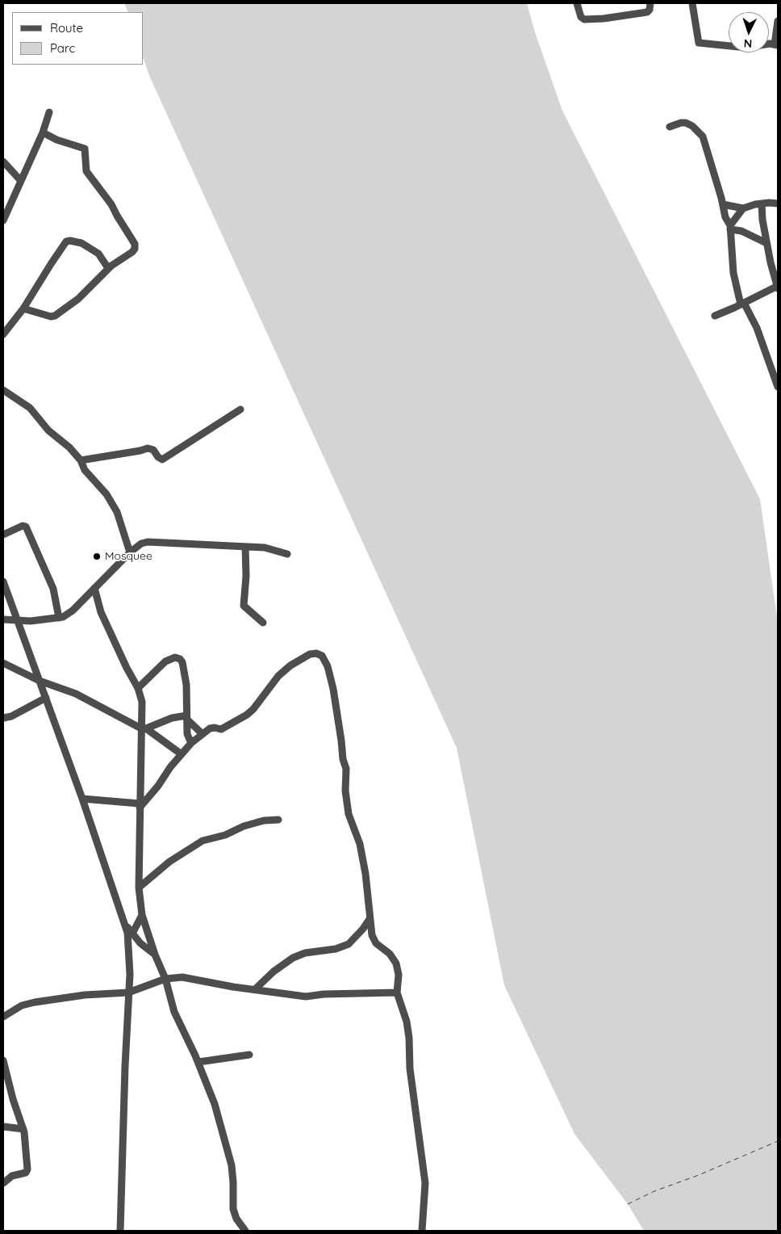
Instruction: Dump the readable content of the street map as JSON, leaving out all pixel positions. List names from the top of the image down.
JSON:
{
  "places": ["Mosquee"],
  "legend": ["Route", "Parc"],
  "north": "bottom"
}
